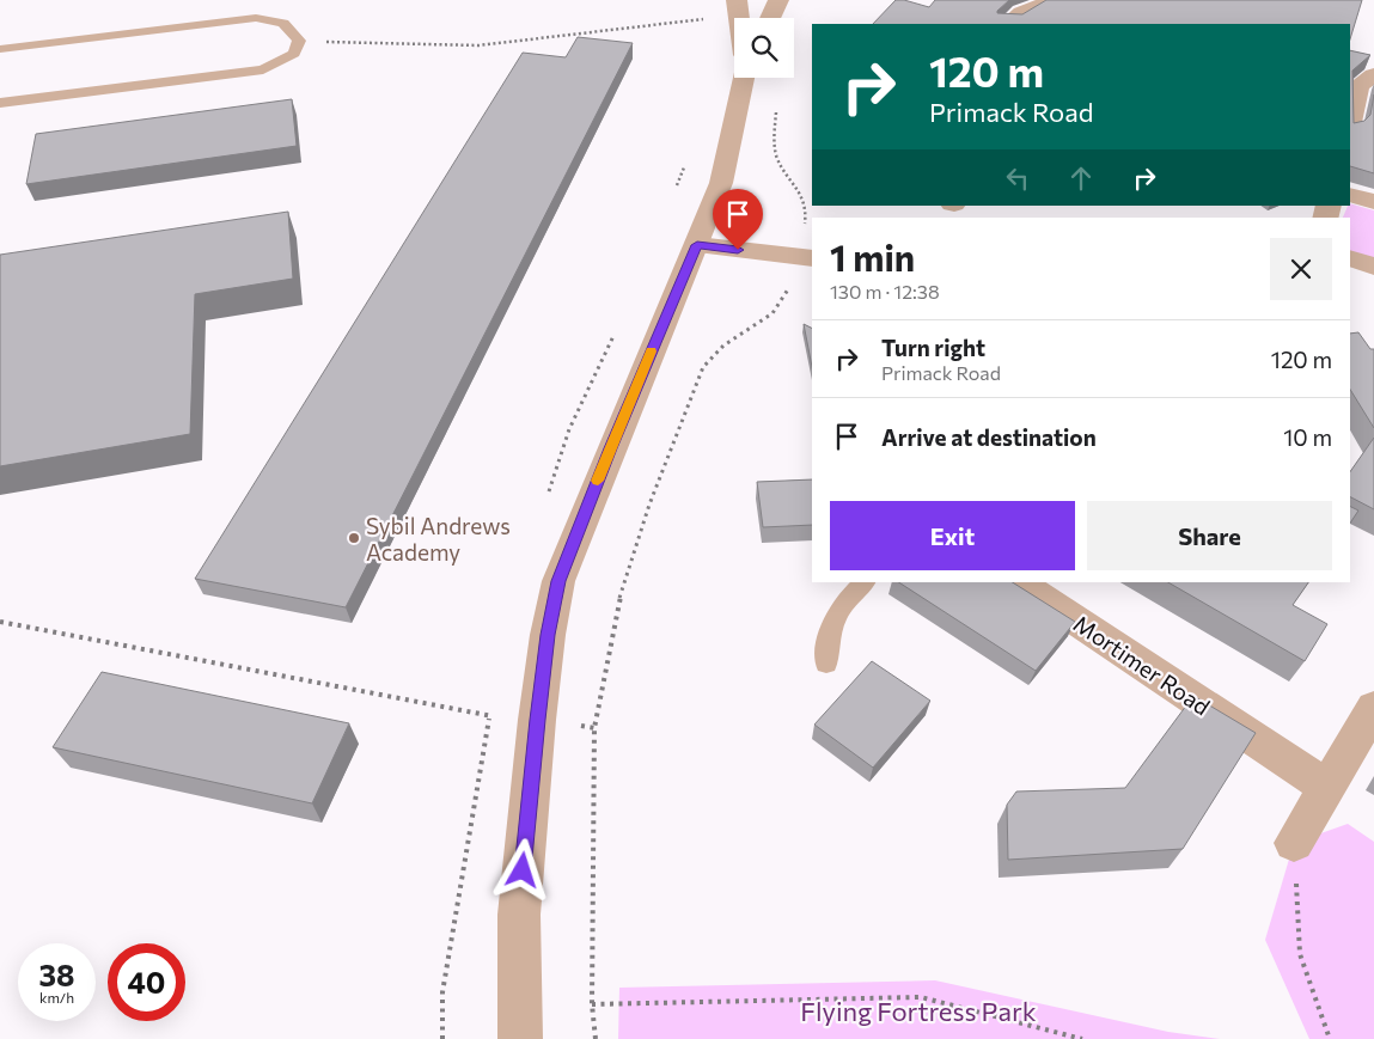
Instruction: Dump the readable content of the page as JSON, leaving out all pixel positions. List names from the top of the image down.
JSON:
{
  "streets": {
    "street": ["Mortimer Road"]
  },
  "parks": ["Flying Fortress Park"],
  "places": ["Sybil Andrews Academy"],
  "page": {
    "turn": ["120 m", "Primack Road"],
    "heading": ["1 min", "130 m · 12:38"],
    "list": [
      {
        "name": "Turn right",
        "note": "Primack Road",
        "value": "120 m"
      },
      {
        "name": "Arrive at destination",
        "value": "10 m"
      }
    ],
    "buttons": ["Exit", "Share"],
    "speed": "38 km/h",
    "limit": "40"
  }
}
